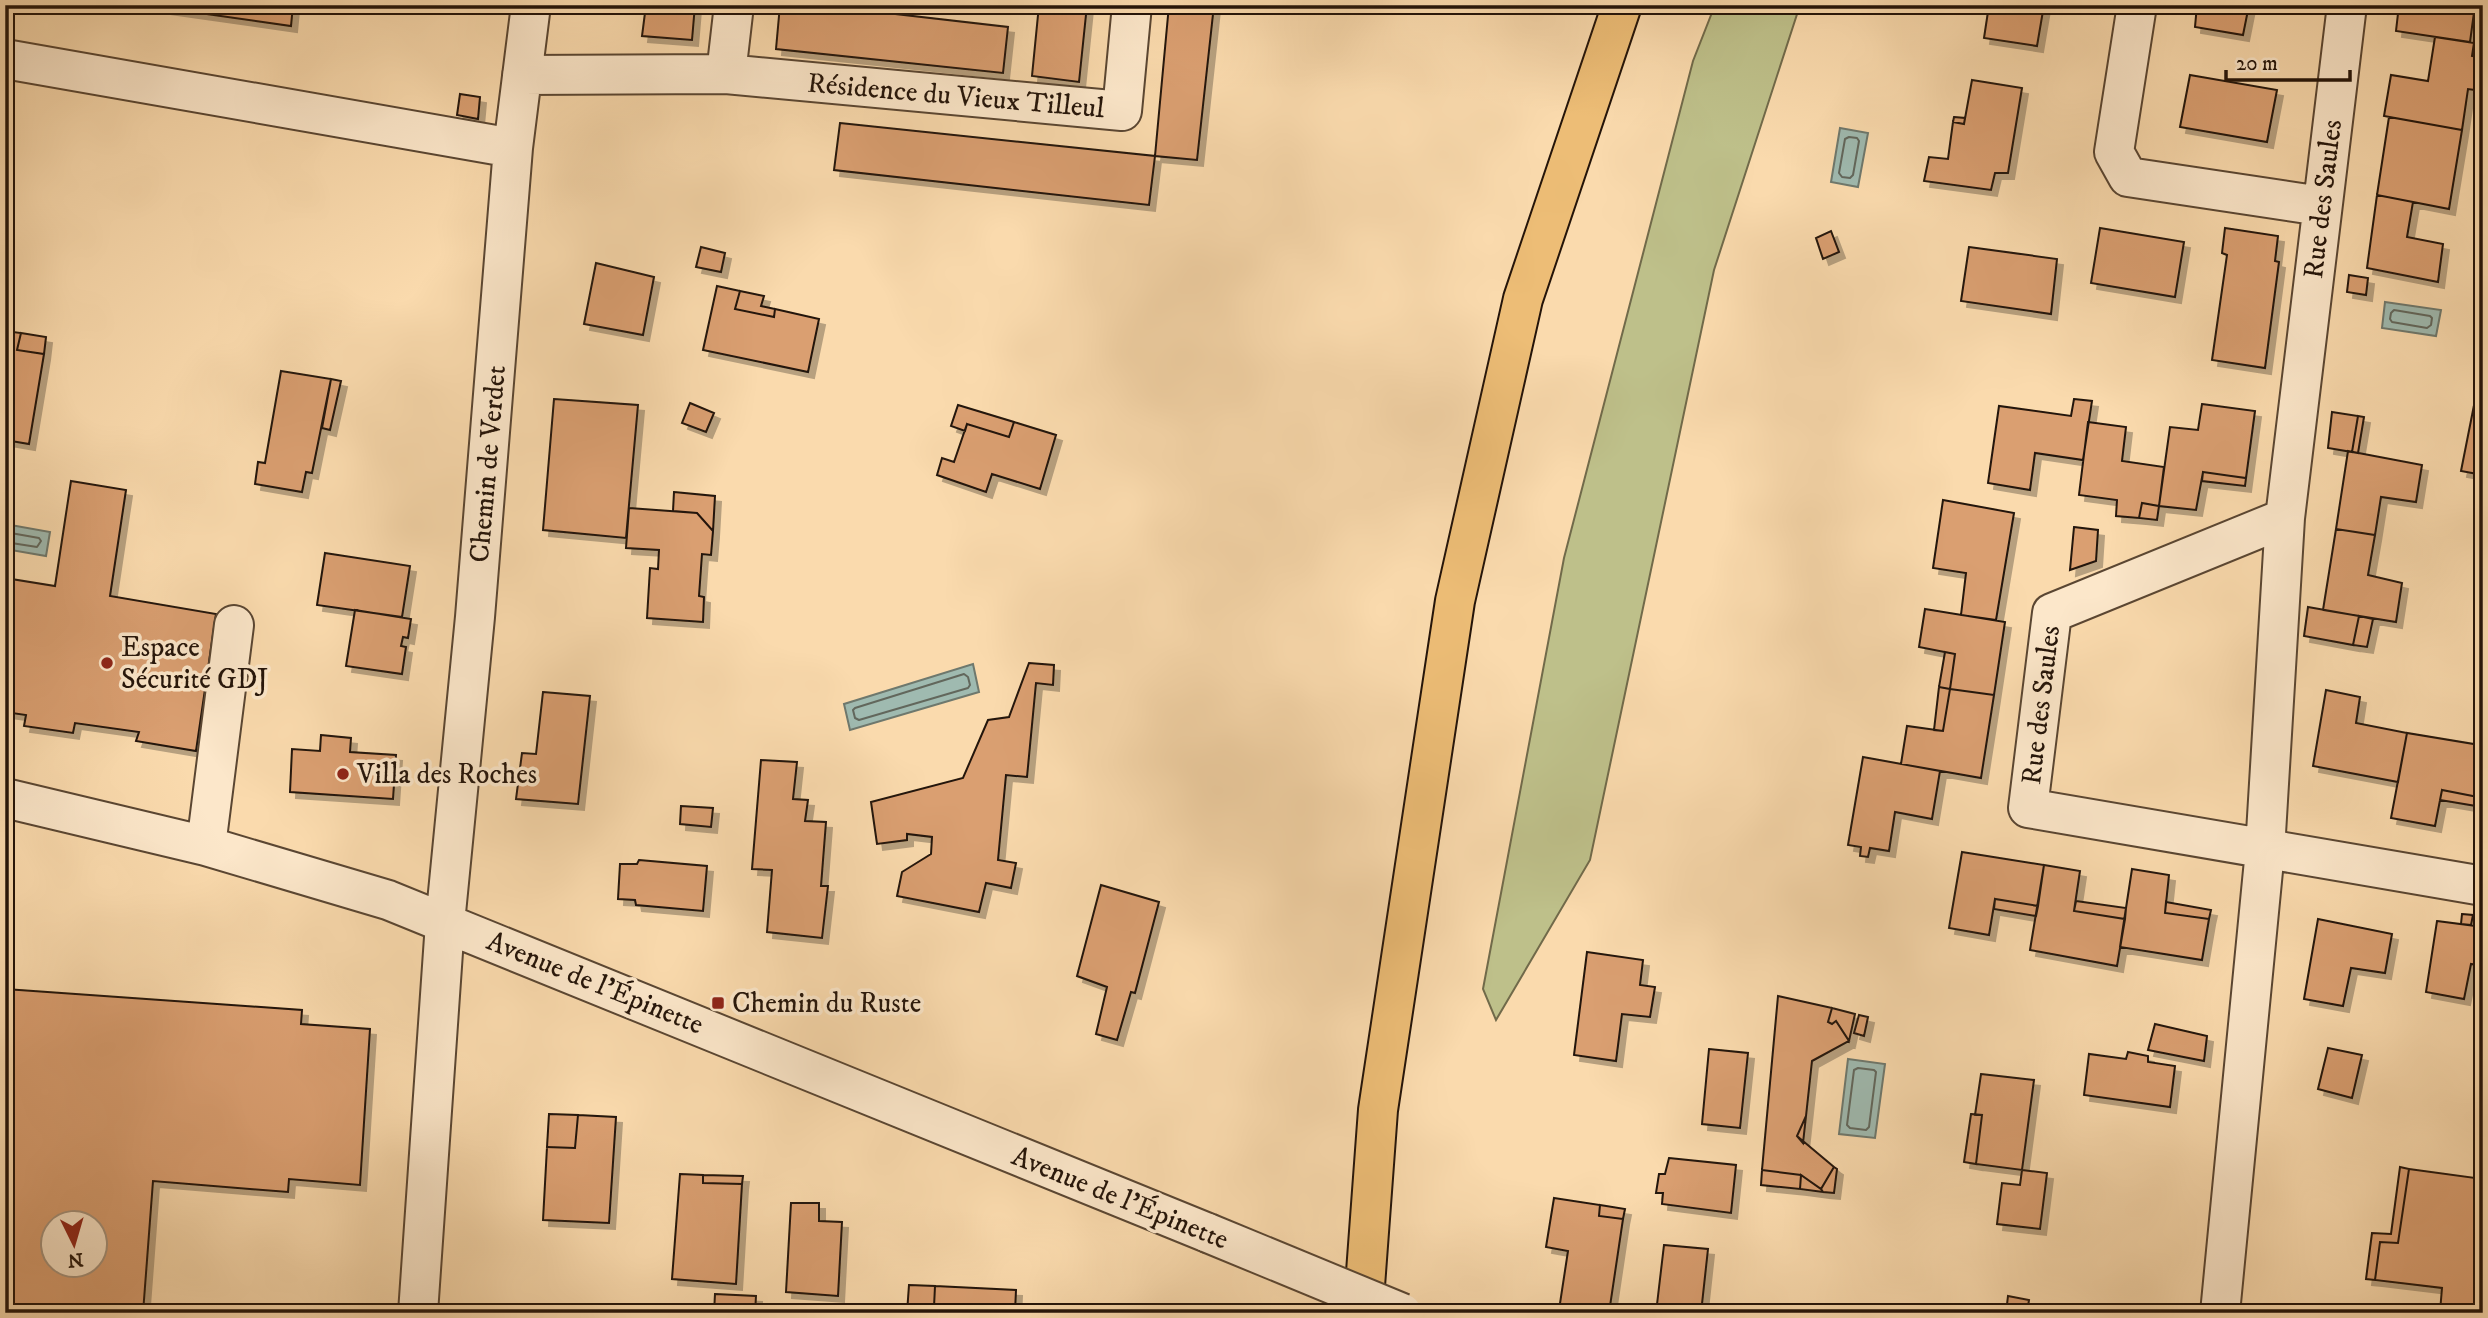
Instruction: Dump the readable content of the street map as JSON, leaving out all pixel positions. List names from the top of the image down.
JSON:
{
  "streets": {
    "street": [
      "Résidence du Vieux Tilleul",
      "Rue des Saules",
      "Chemin de Verdet",
      "Avenue de l'Épinette"
    ]
  },
  "crossings": [
    ["Résidence du Vieux Tilleul", "Chemin de Verdet"],
    ["Chemin de Verdet", "Avenue de l'Épinette"]
  ],
  "places": {
    "other": ["Espace Sécurité GDJ", "Villa des Roches"],
    "transit": ["Chemin du Ruste"]
  },
  "scale_bar": "20 m",
  "north": "bottom"
}
